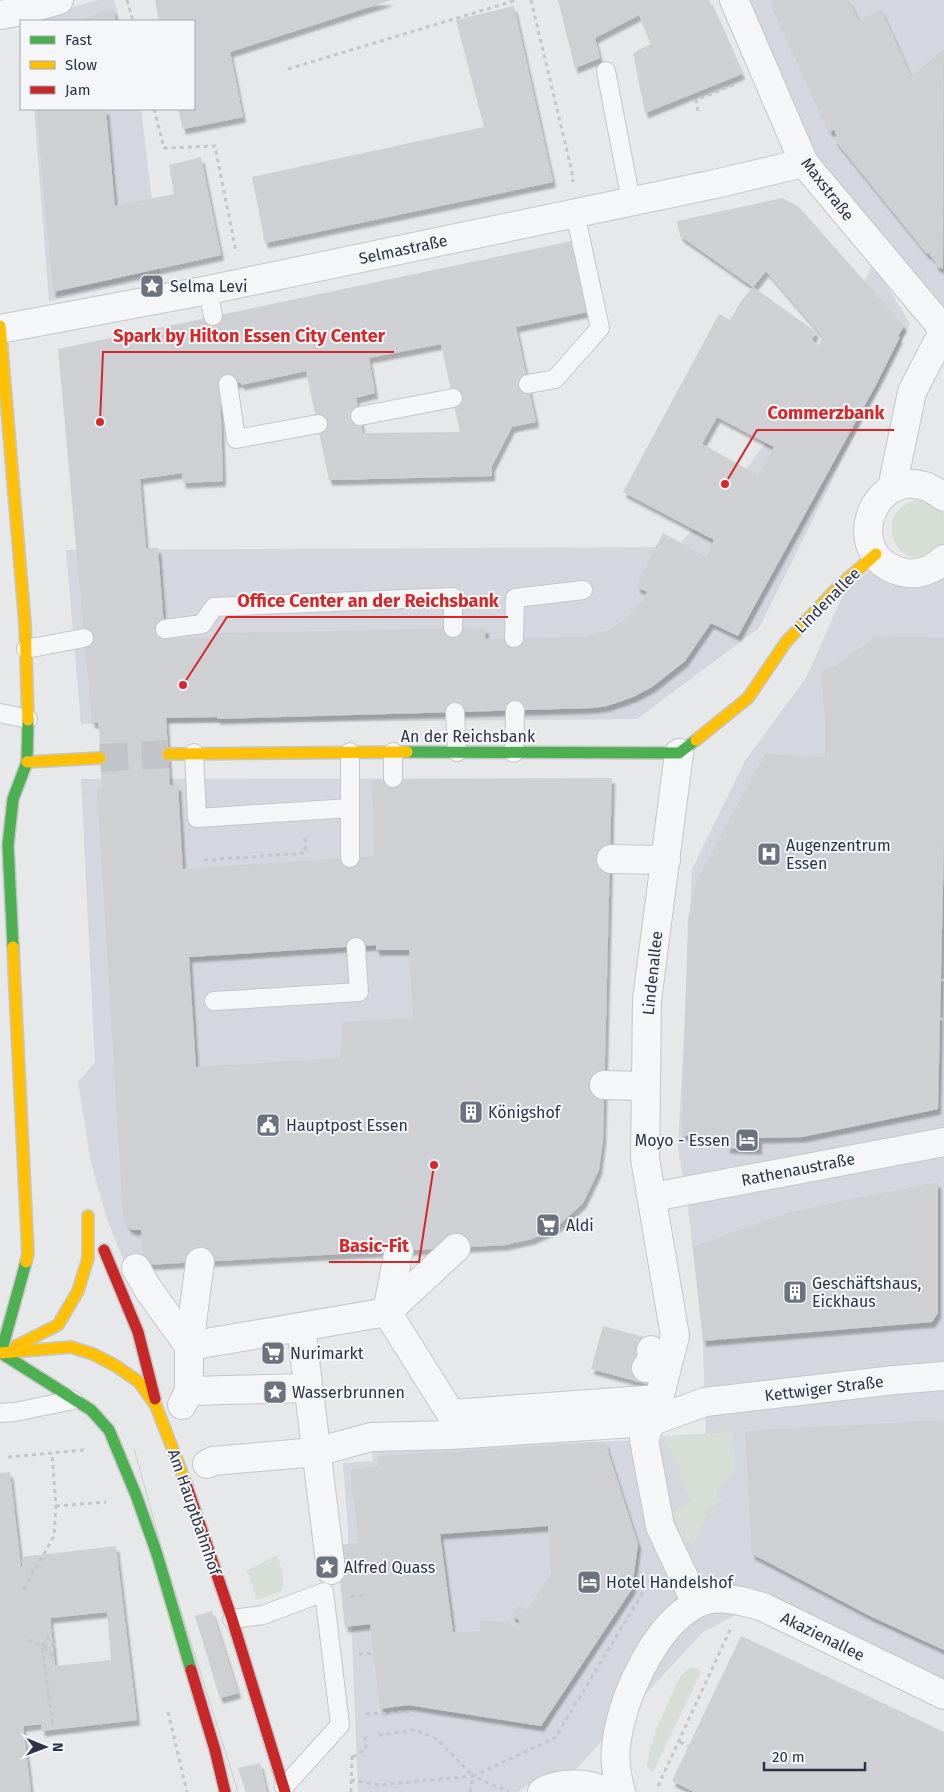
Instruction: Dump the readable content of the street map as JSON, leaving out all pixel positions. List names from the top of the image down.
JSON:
{
  "streets": {
    "street": [
      "Maxstraße",
      "Selmastraße",
      "Lindenallee",
      "An der Reichsbank",
      "Rathenaustraße",
      "Kettwiger Straße",
      "Am Hauptbahnhof",
      "Akazienallee"
    ]
  },
  "crossings": [
    ["Maxstraße", "Selmastraße"],
    ["Lindenallee", "An der Reichsbank"],
    ["Lindenallee", "Rathenaustraße"],
    ["Lindenallee", "Kettwiger Straße"]
  ],
  "places": {
    "place": ["Selma Levi", "Wasserbrunnen", "Alfred Quass"],
    "other": [
      "Spark by Hilton Essen City Center",
      "Commerzbank",
      "Office Center an der Reichsbank",
      "Basic-Fit"
    ],
    "hospital": ["Augenzentrum Essen"],
    "building": ["Königshof", "Geschäftshaus, Eickhaus"],
    "public building": ["Hauptpost Essen"],
    "hotel": ["Moyo - Essen", "Hotel Handelshof"],
    "supermarket": ["Aldi", "Nurimarkt"]
  },
  "legend": ["Fast", "Slow", "Jam"],
  "scale_bar": "20 m",
  "north": "right"
}
